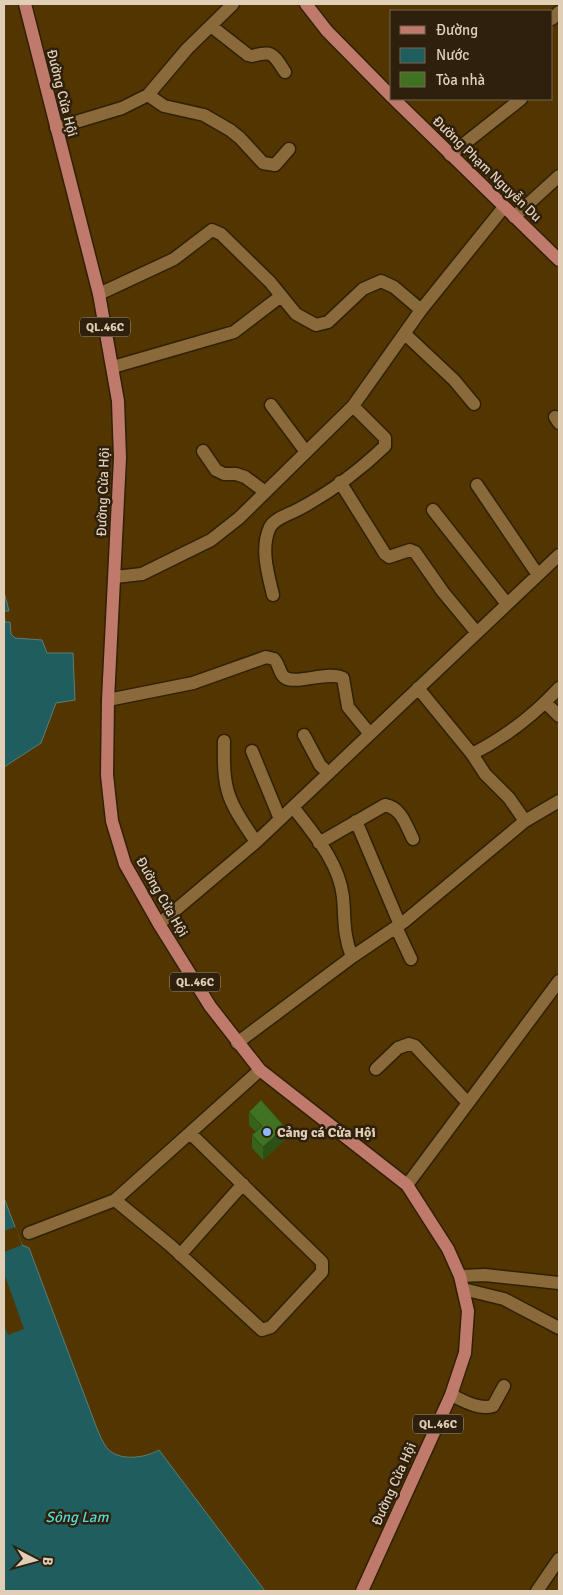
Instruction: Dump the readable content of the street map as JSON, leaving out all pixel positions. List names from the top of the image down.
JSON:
{
  "streets": {
    "main road": ["Đường Cửa Hội", "Đường Phạm Nguyễn Du", "QL.46C"]
  },
  "water": ["Sông Lam"],
  "places": ["Cảng cá Cửa Hội"],
  "legend": ["Đường", "Nước", "Tòa nhà"],
  "north": "right"
}
